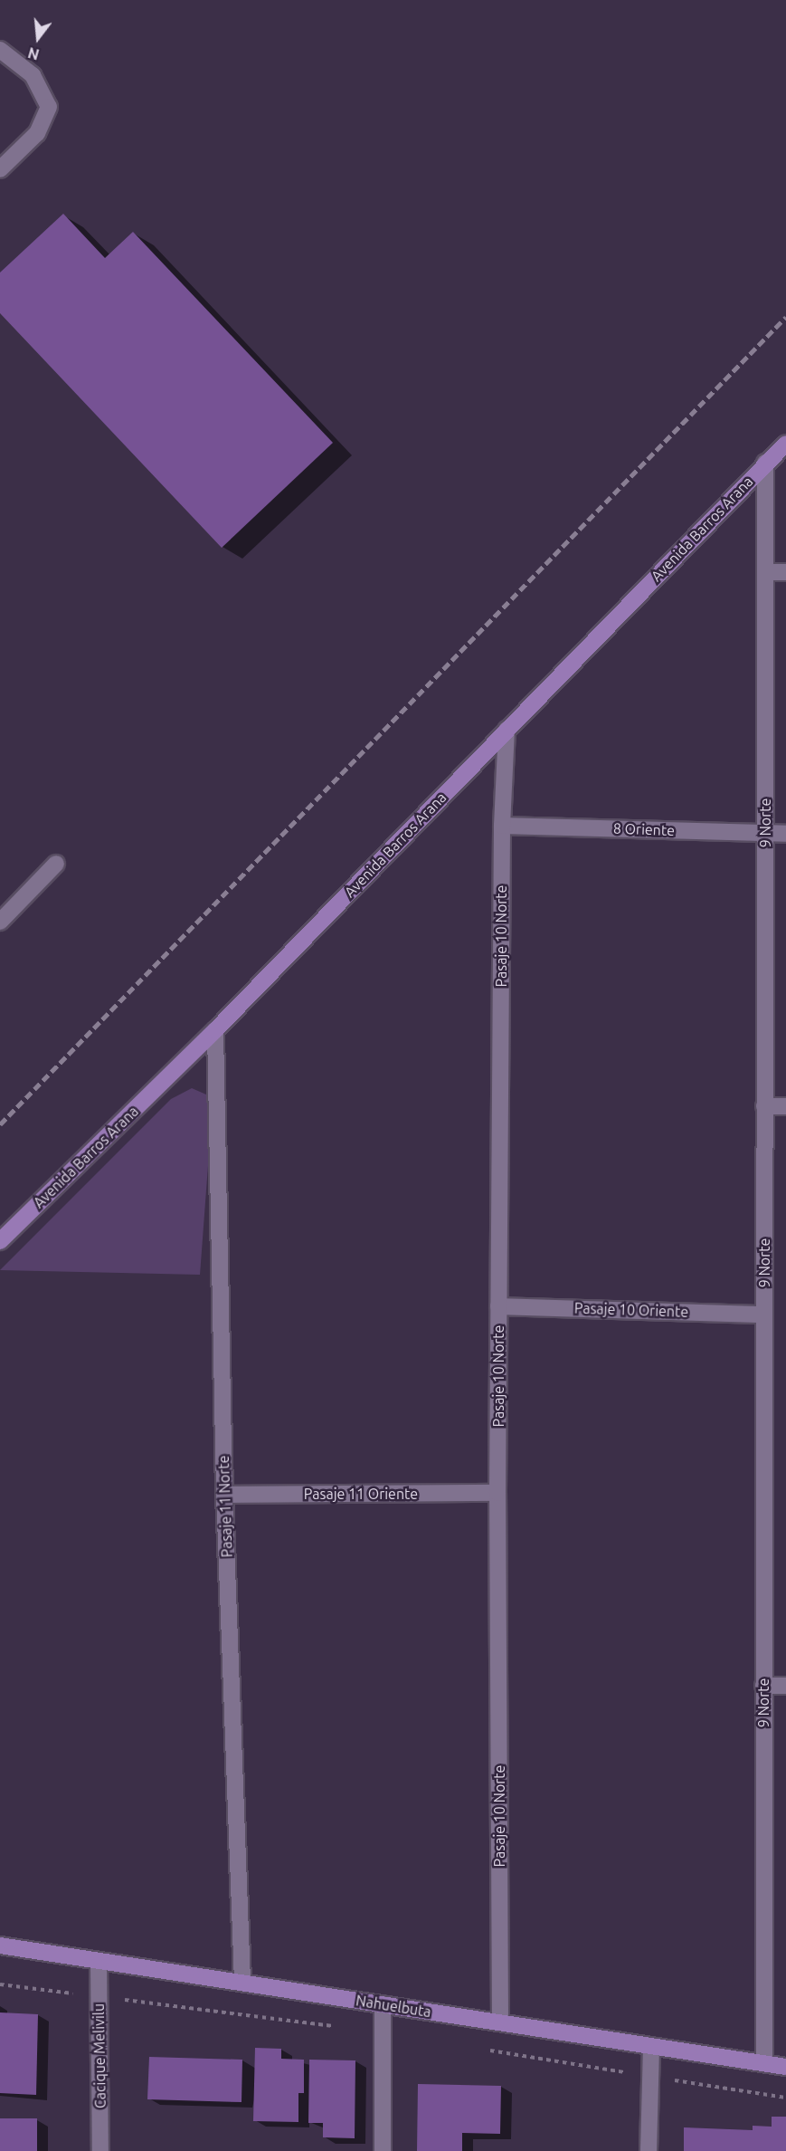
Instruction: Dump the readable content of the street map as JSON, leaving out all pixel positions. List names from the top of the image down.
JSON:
{
  "streets": {
    "main road": ["Avenida Barros Arana", "Nahuelbuta"],
    "street": [
      "9 Norte",
      "8 Oriente",
      "Pasaje 10 Norte",
      "Pasaje 10 Oriente",
      "Pasaje 11 Oriente",
      "Pasaje 11 Norte",
      "Cacique Melivilu"
    ]
  },
  "crossings": [
    ["Avenida Barros Arana", "9 Norte"],
    ["Avenida Barros Arana", "Pasaje 10 Norte"],
    ["Avenida Barros Arana", "Pasaje 11 Norte"],
    ["9 Norte", "8 Oriente"],
    ["9 Norte", "Pasaje 10 Oriente"],
    ["9 Norte", "Nahuelbuta"],
    ["8 Oriente", "Pasaje 10 Norte"],
    ["Pasaje 10 Norte", "Pasaje 10 Oriente"],
    ["Pasaje 10 Norte", "Pasaje 11 Oriente"],
    ["Pasaje 10 Norte", "Nahuelbuta"],
    ["Pasaje 11 Oriente", "Pasaje 11 Norte"],
    ["Pasaje 11 Norte", "Nahuelbuta"],
    ["Nahuelbuta", "Cacique Melivilu"]
  ],
  "north": "bottom"
}
